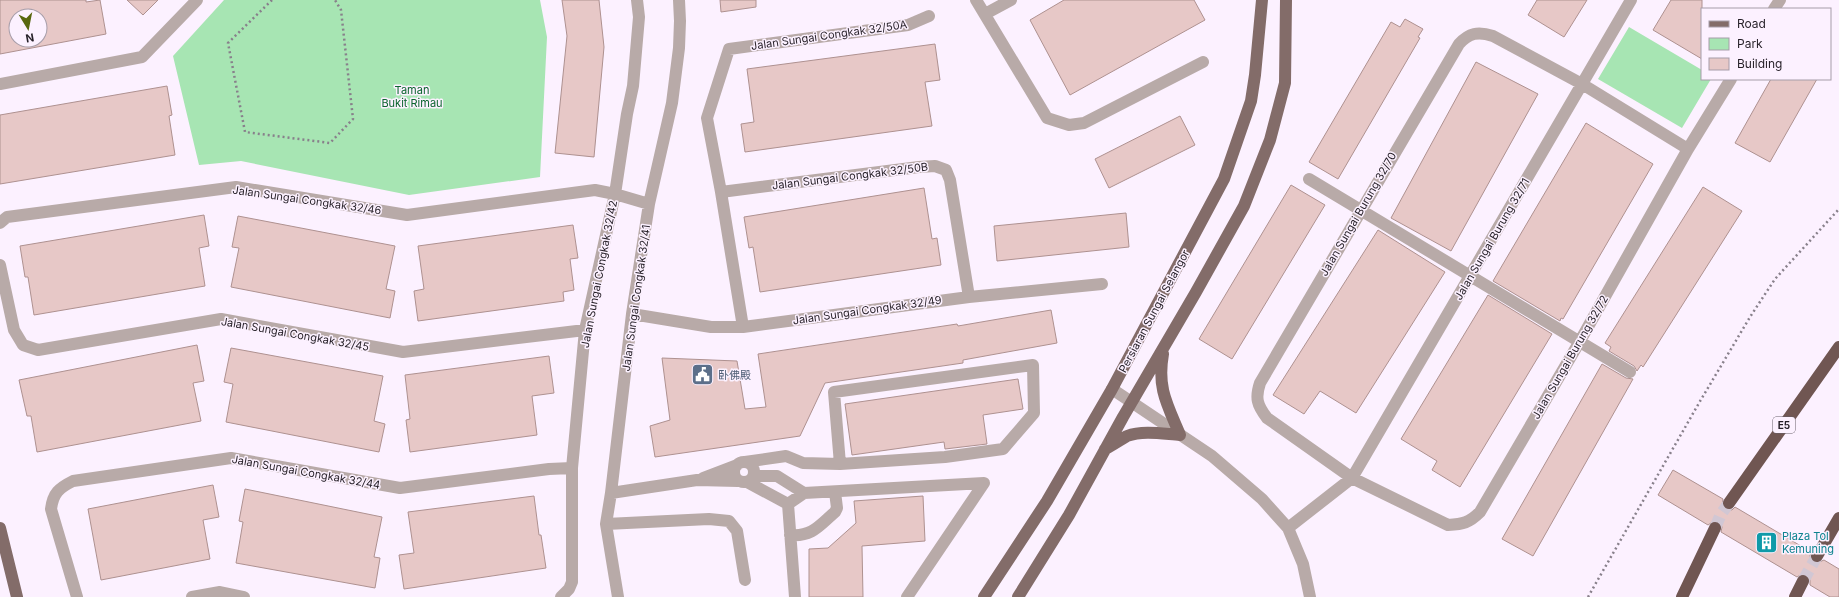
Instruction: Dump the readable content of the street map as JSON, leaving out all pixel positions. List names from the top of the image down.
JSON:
{
  "streets": {
    "highway": ["E5"],
    "main road": ["Persiaran Sungai Selangor"],
    "street": [
      "Jalan Sungai Congkak 32/50A",
      "Jalan Sungai Congkak 32/50B",
      "Jalan Sungai Congkak 32/46",
      "Jalan Sungai Burung 32/70",
      "Jalan Sungai Burung 32/71",
      "Jalan Sungai Congkak 32/42",
      "Jalan Sungai Congkak 32/41",
      "Jalan Sungai Congkak 32/49",
      "Jalan Sungai Congkak 32/45",
      "Jalan Sungai Burung 32/72",
      "Jalan Sungai Congkak 32/44"
    ]
  },
  "crossings": [
    ["Jalan Sungai Congkak 32/50A", "Jalan Sungai Congkak 32/50B"],
    ["Jalan Sungai Congkak 32/50B", "Jalan Sungai Congkak 32/49"],
    ["Jalan Sungai Congkak 32/46", "Jalan Sungai Congkak 32/42"],
    ["Jalan Sungai Congkak 32/46", "Jalan Sungai Congkak 32/41"],
    ["Jalan Sungai Burung 32/70", "Jalan Sungai Burung 32/71"],
    ["Jalan Sungai Burung 32/70", "Jalan Sungai Burung 32/72"],
    ["Jalan Sungai Burung 32/71", "Jalan Sungai Burung 32/72"],
    ["Jalan Sungai Congkak 32/42", "Jalan Sungai Congkak 32/45"],
    ["Jalan Sungai Congkak 32/42", "Jalan Sungai Congkak 32/44"],
    ["Jalan Sungai Congkak 32/41", "Jalan Sungai Congkak 32/49"]
  ],
  "parks": ["Taman Bukit Rimau"],
  "places": {
    "public building": ["卧佛殿"],
    "building": ["Plaza Tol Kemuning"]
  },
  "legend": ["Road", "Park", "Building"],
  "north": "bottom"
}
